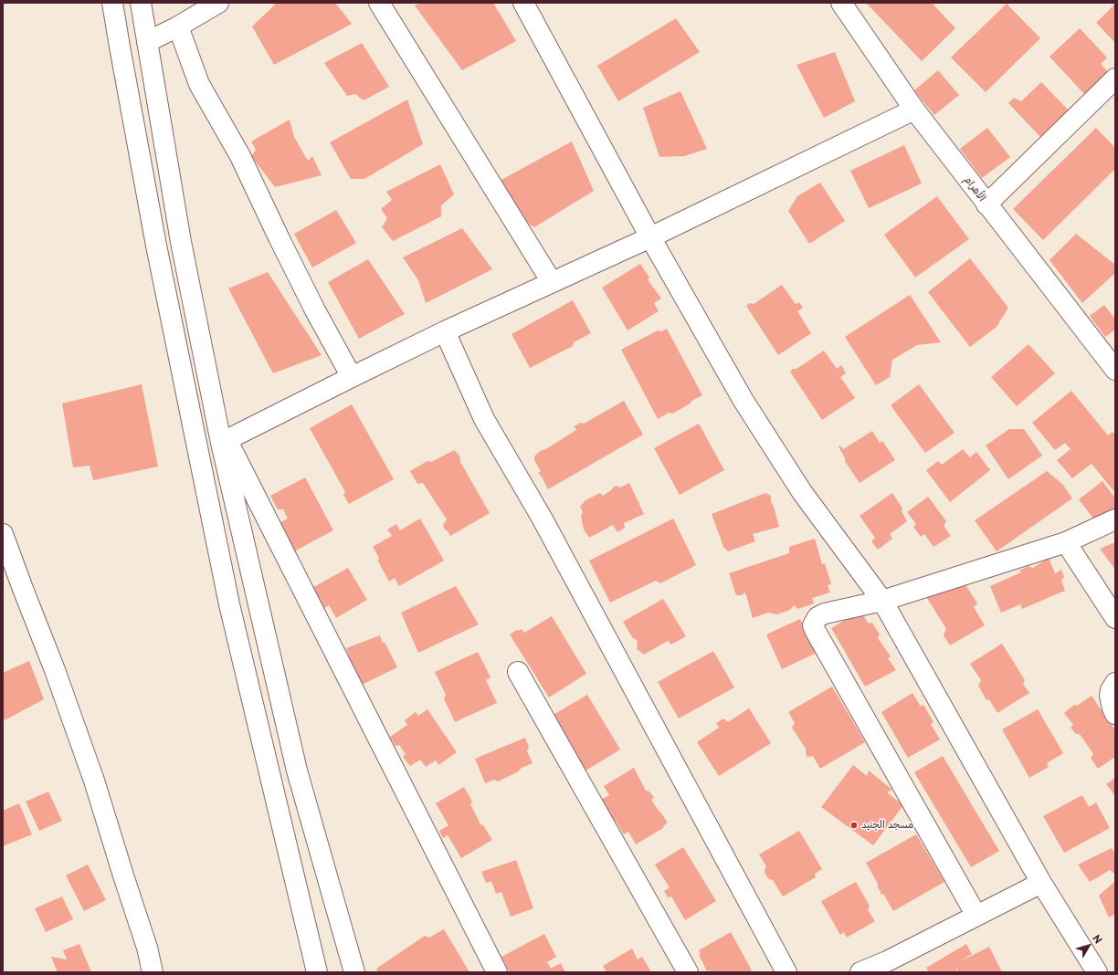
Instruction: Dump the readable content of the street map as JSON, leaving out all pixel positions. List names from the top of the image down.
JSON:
{
  "streets": {
    "street": ["الأهرام"]
  },
  "places": ["مسجد الجنيد"],
  "north": "top right"
}
